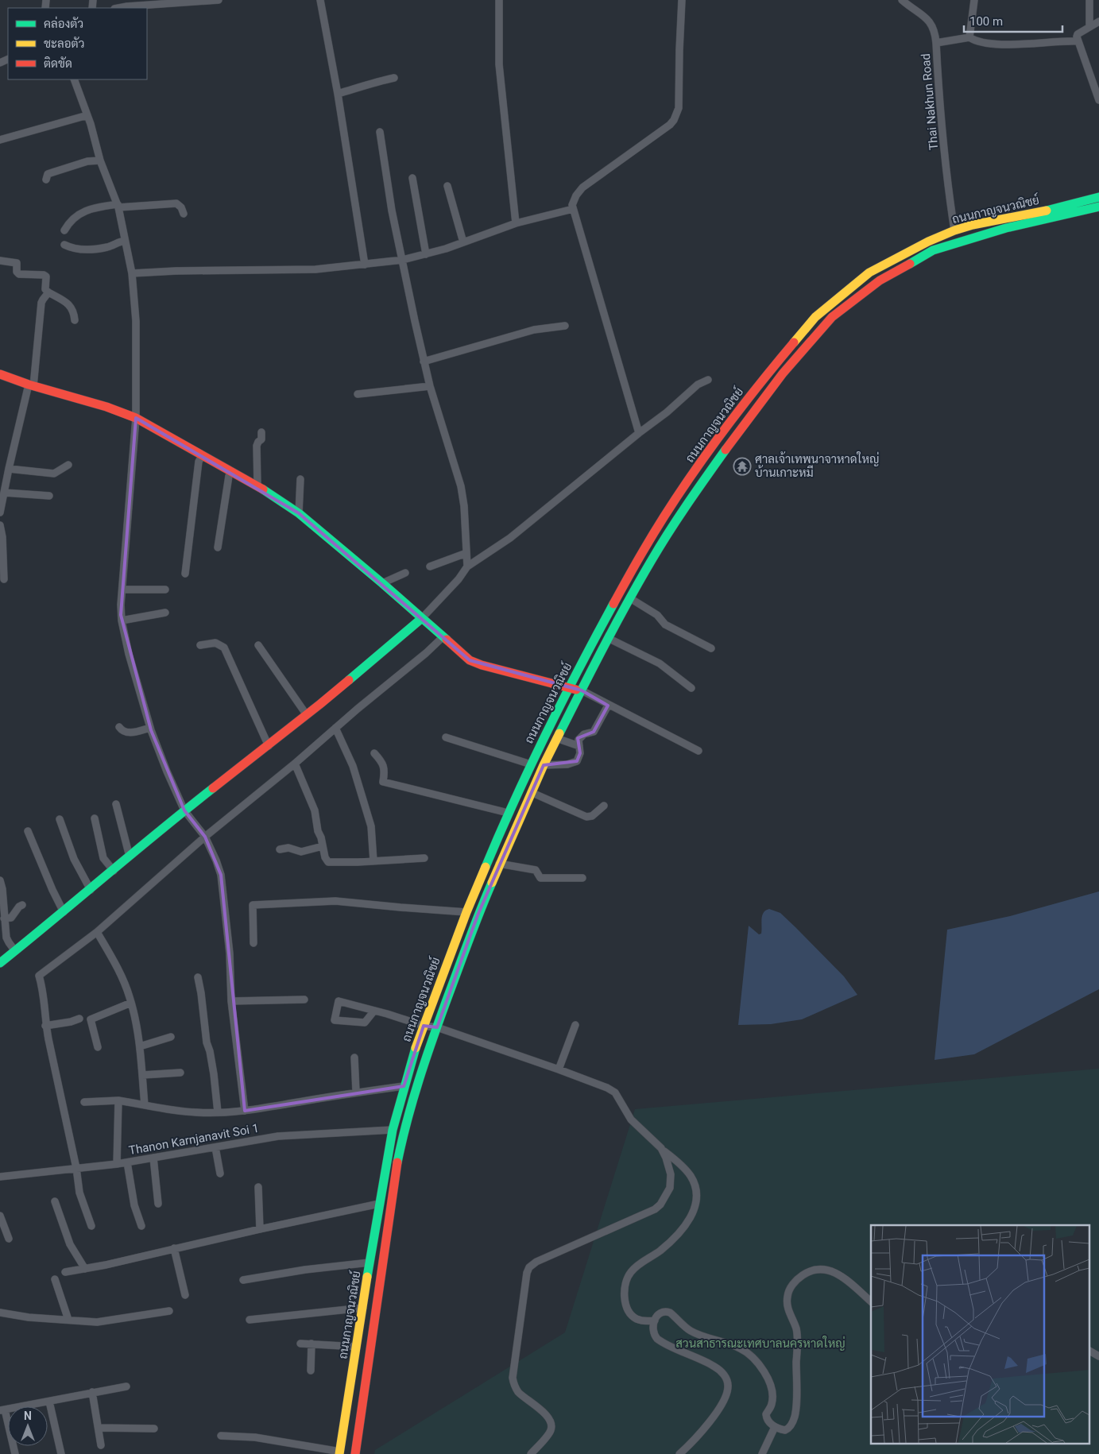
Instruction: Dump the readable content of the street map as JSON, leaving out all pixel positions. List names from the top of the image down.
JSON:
{
  "streets": {
    "main road": ["ถนนกาญจนวณิชย์"],
    "street": ["Thai Nakhun Road", "Thanon Karnjanavit Soi 1"]
  },
  "crossings": [
    ["Thai Nakhun Road", "ถนนกาญจนวณิชย์"],
    ["ถนนกาญจนวณิชย์", "Thanon Karnjanavit Soi 1"]
  ],
  "parks": ["สวนสาธารณะเทศบาลนครหาดใหญ่"],
  "places": {
    "temple": ["ศาลเจ้าเทพนาจาหาดใหญ่ บ้านเกาะหมี"]
  },
  "legend": ["คล่องตัว", "ชะลอตัว", "ติดขัด"],
  "scale_bar": "100 m",
  "north": "top"
}
